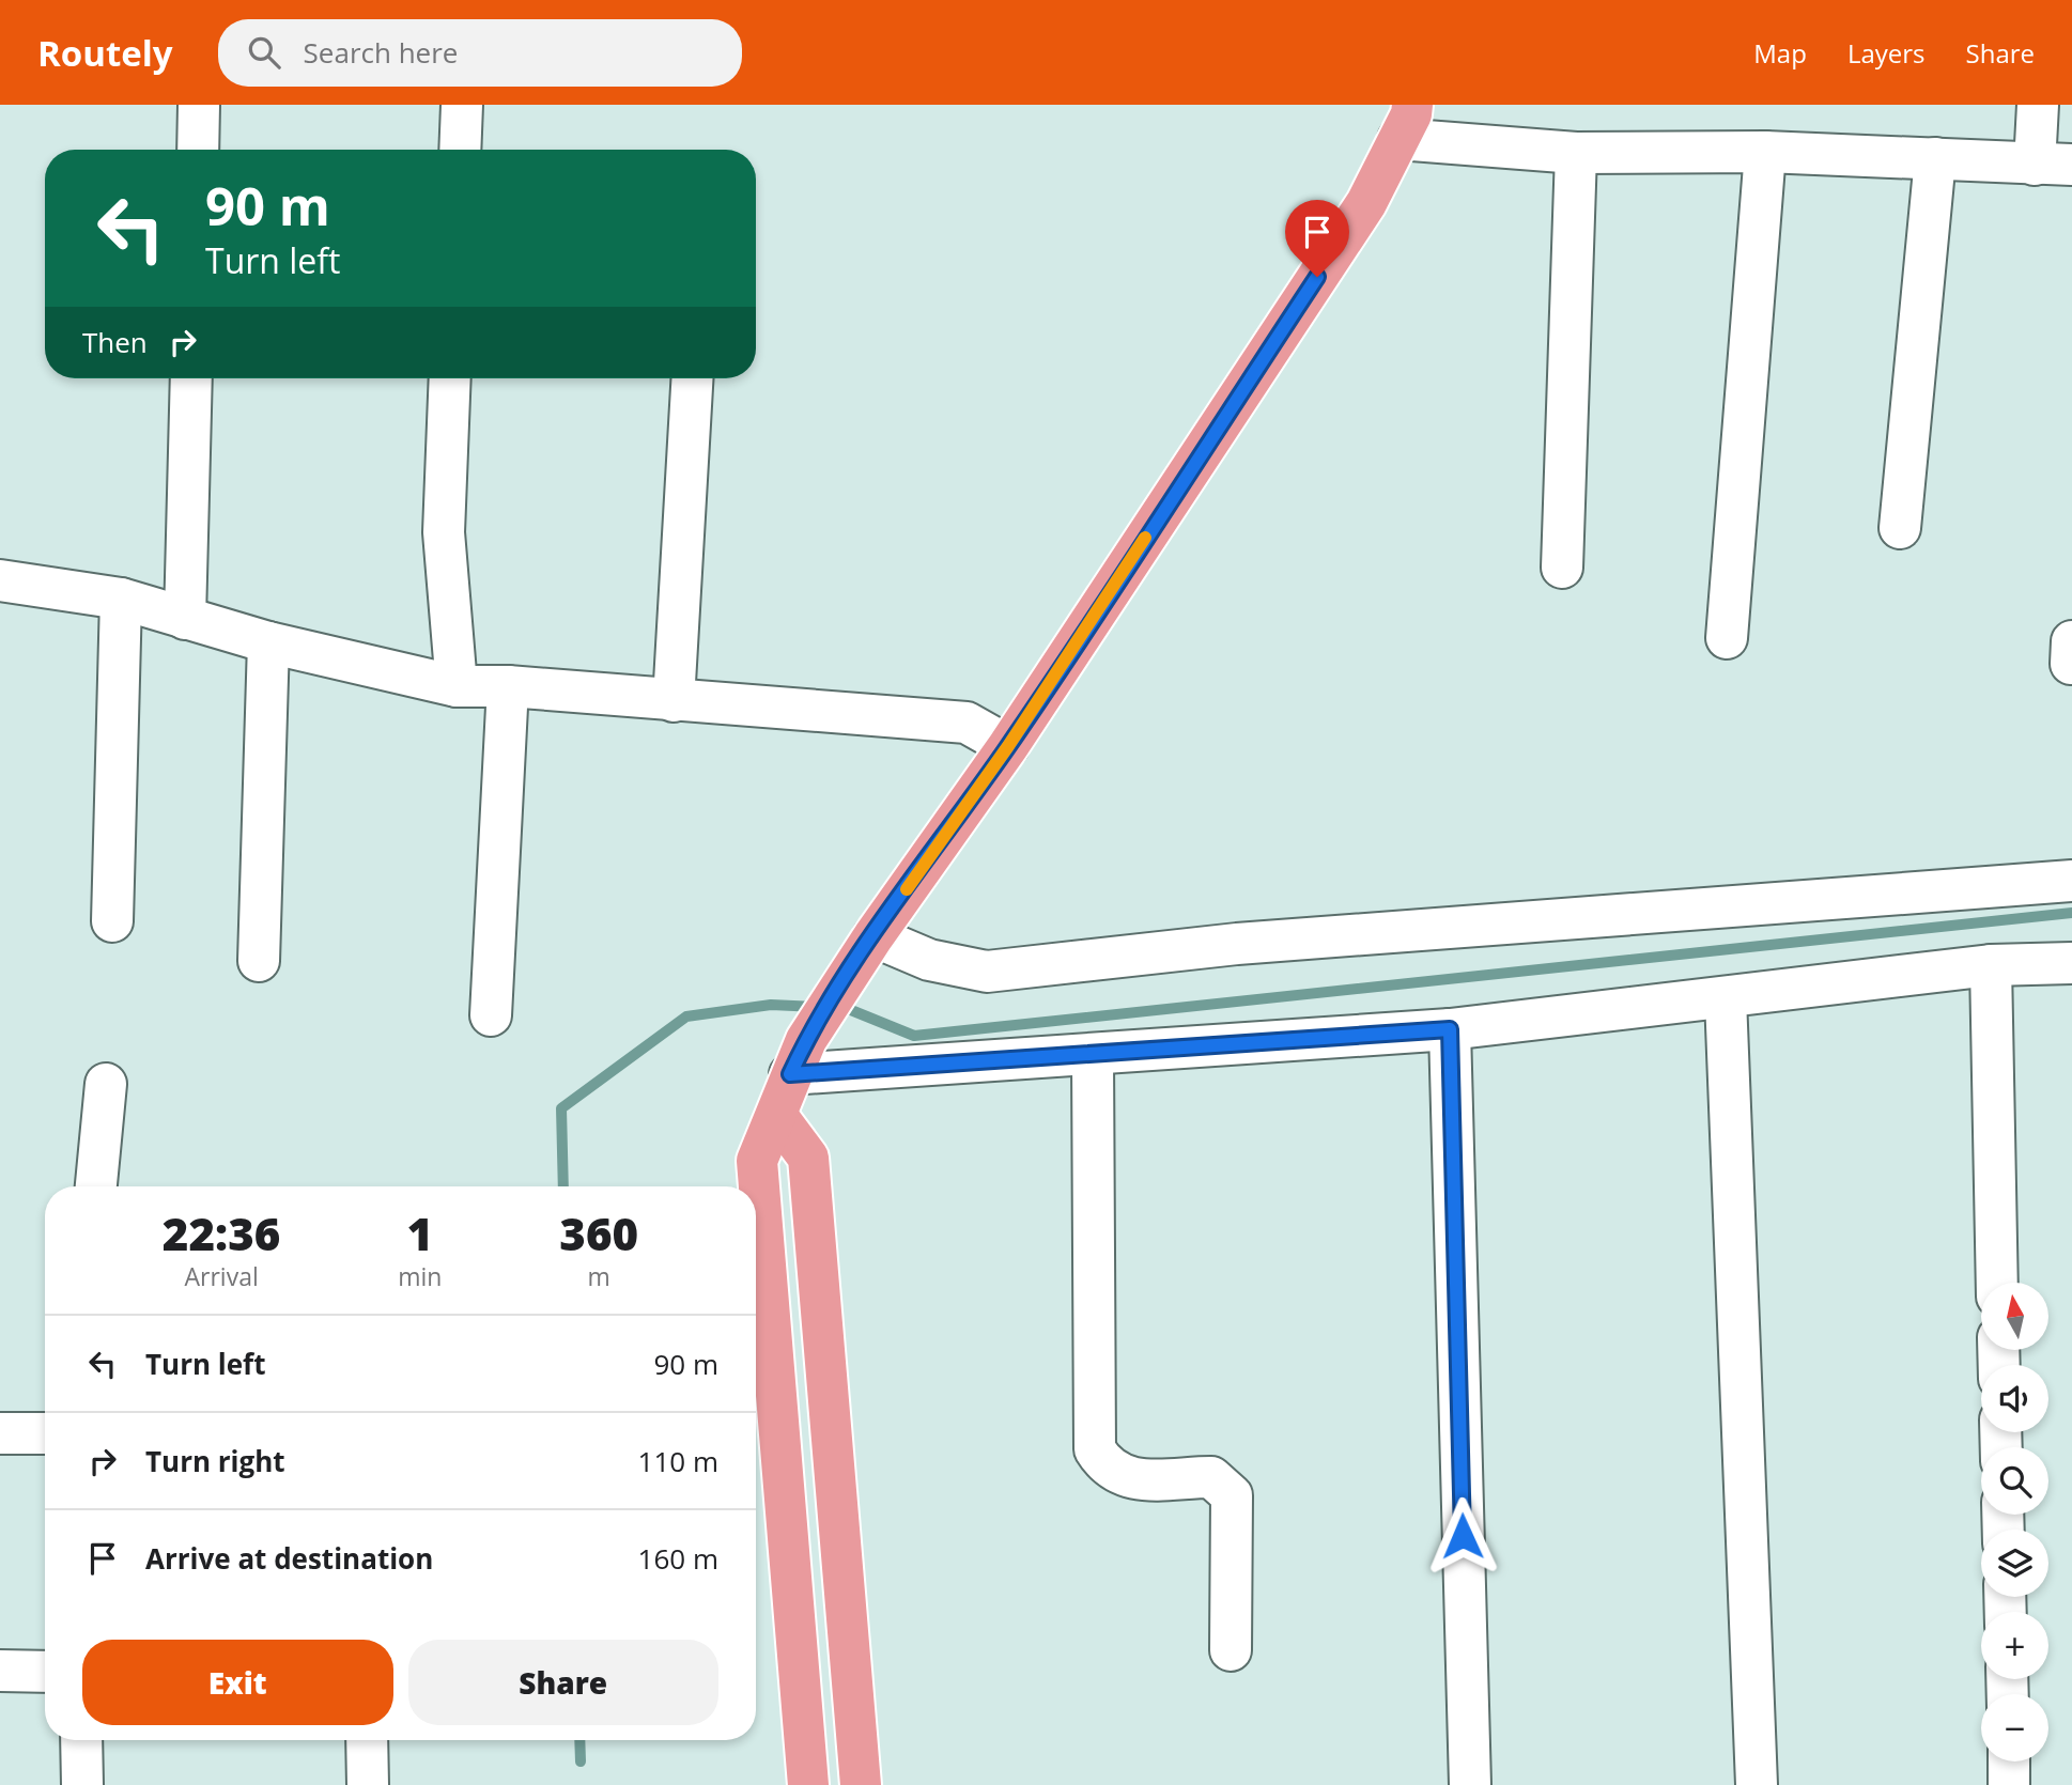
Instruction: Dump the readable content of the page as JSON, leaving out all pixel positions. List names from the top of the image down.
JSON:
{
  "north": "top",
  "page": {
    "header": "Routely",
    "search": "Search here",
    "nav": ["Map", "Layers", "Share"],
    "turn": ["90 m", "Turn left"],
    "then": "Then",
    "eta": [
      "22:36",
      "Arrival",
      "1",
      "min",
      "360",
      "m"
    ],
    "map_buttons": ["+", "−"],
    "list": [
      {
        "name": "Turn left",
        "value": "90 m"
      },
      {
        "name": "Turn right",
        "value": "110 m"
      },
      {
        "name": "Arrive at destination",
        "value": "160 m"
      }
    ],
    "buttons": ["Exit", "Share"]
  }
}
